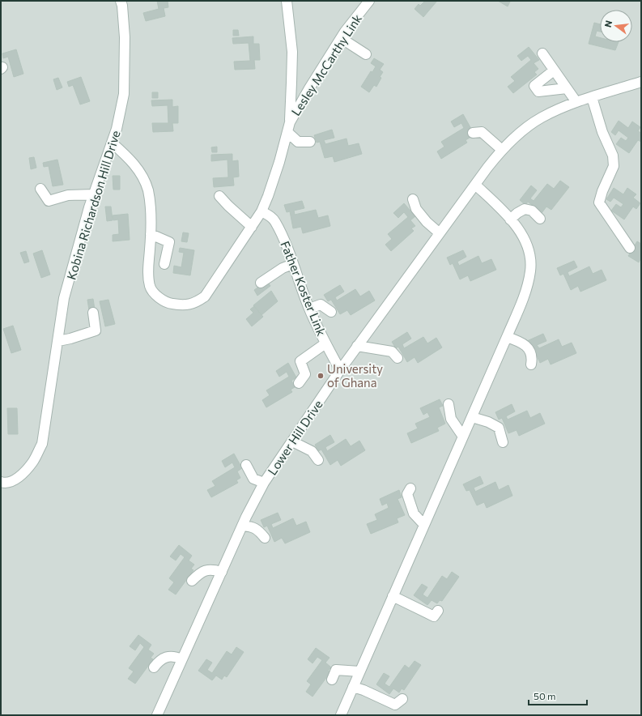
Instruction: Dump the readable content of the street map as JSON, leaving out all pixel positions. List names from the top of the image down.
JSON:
{
  "streets": {
    "street": [
      "Lesley McCarthy Link",
      "Kobina Richardson Hill Drive",
      "Father Koster Link",
      "Lower Hill Drive"
    ]
  },
  "crossings": [
    ["Lesley McCarthy Link", "Kobina Richardson Hill Drive"],
    ["Lesley McCarthy Link", "Father Koster Link"],
    ["Father Koster Link", "Lower Hill Drive"]
  ],
  "places": ["University of Ghana"],
  "scale_bar": "50 m",
  "north": "left"
}
